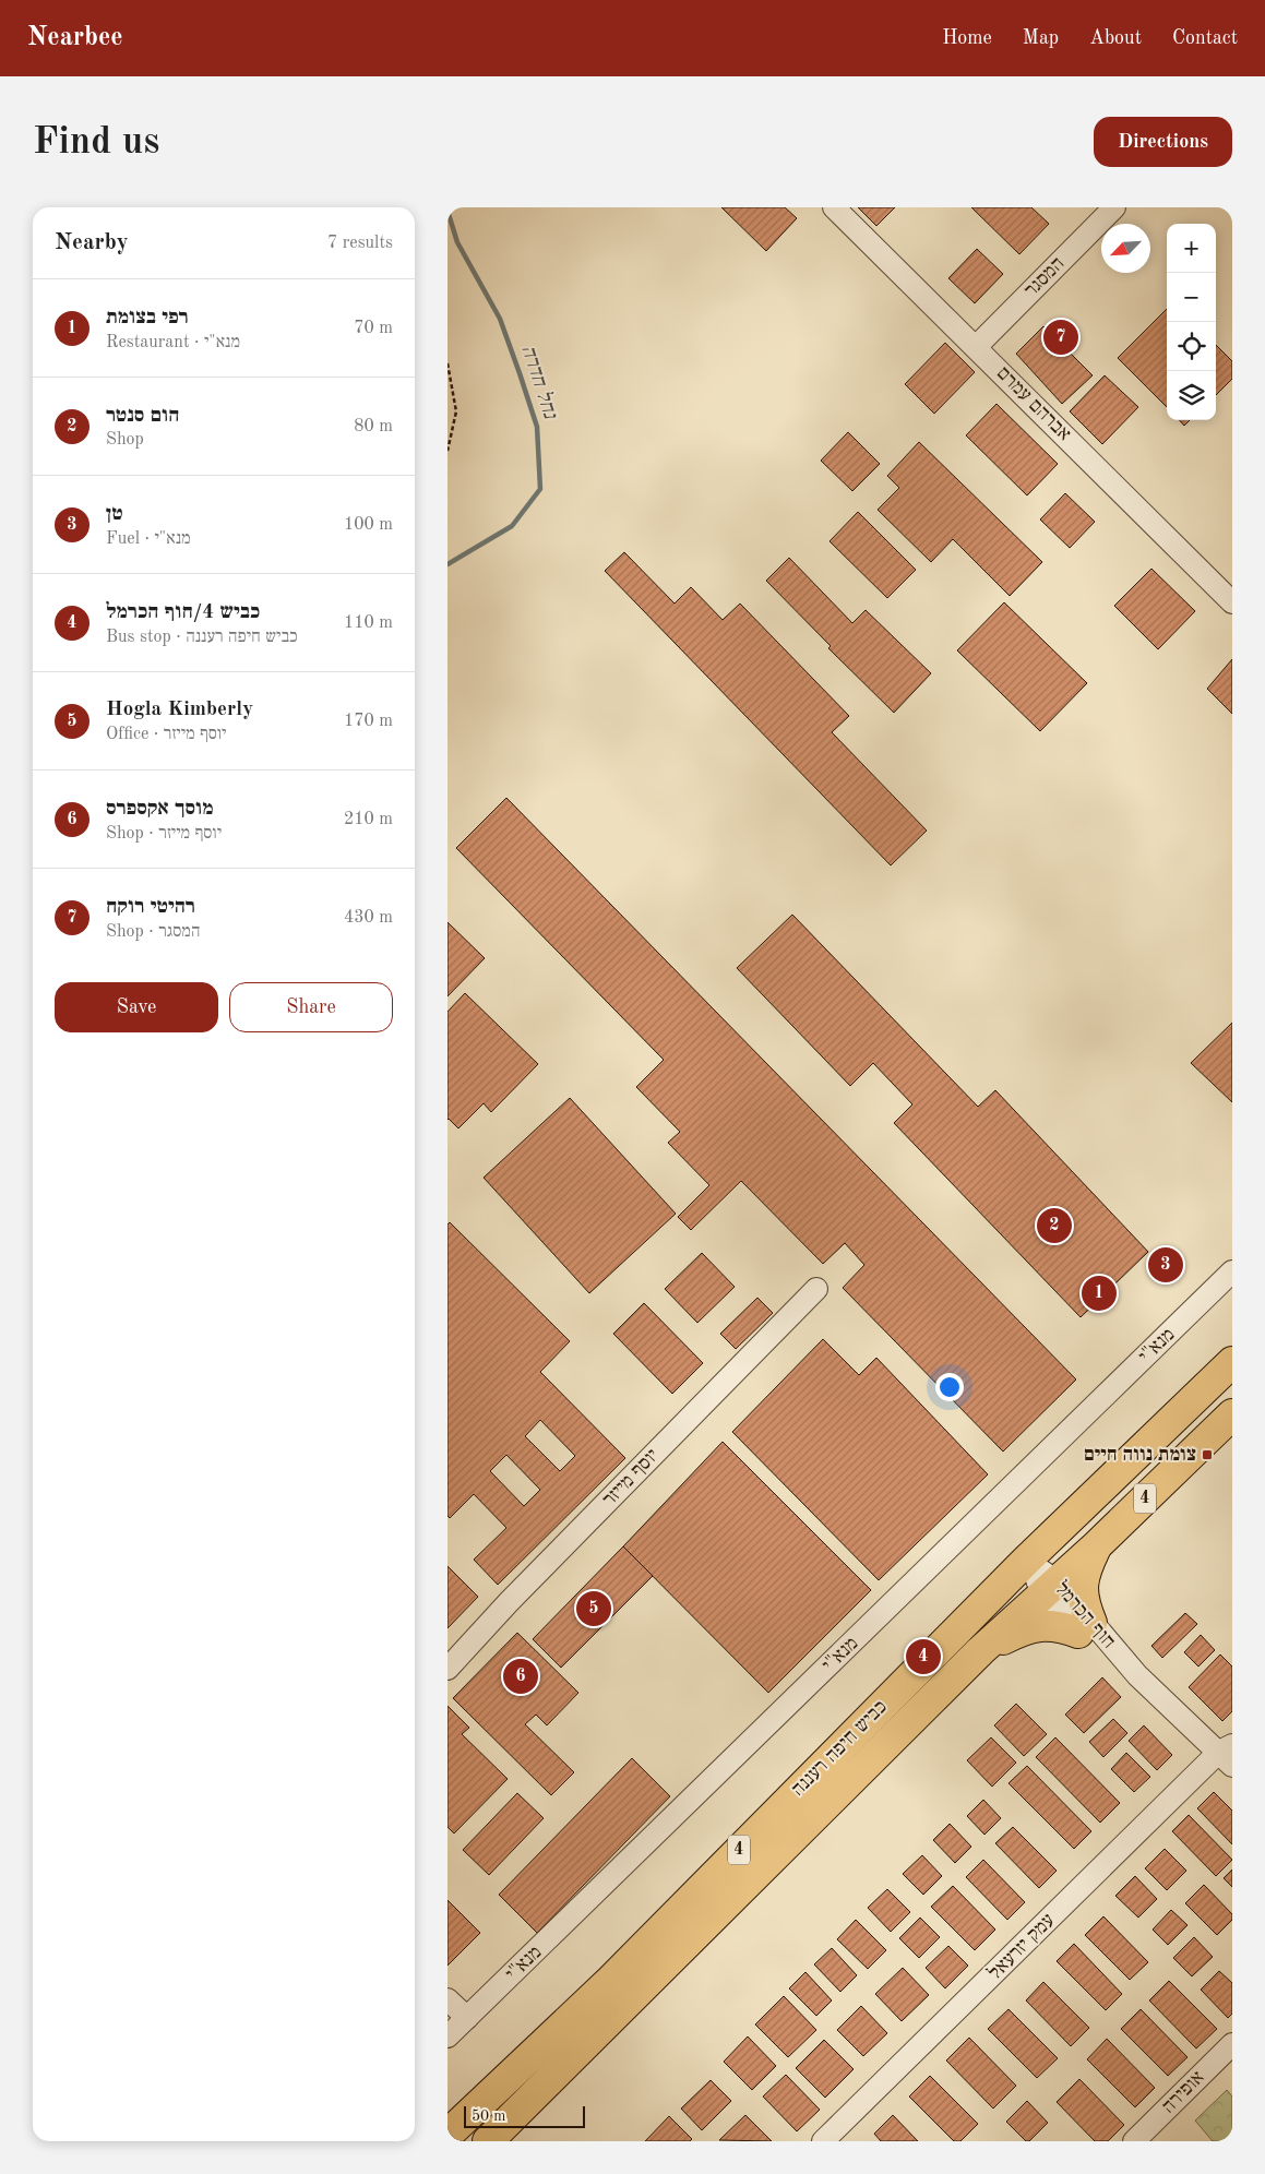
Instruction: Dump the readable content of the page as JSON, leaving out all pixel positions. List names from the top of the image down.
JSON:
{
  "streets": {
    "highway": ["4", "כביש חיפה רעננה"],
    "street": [
      "המסגר",
      "אברהם עמרם",
      "מנא\"י",
      "יוסף מייזר",
      "חוף הכרמל",
      "עמק יזרעאל",
      "אופירה"
    ]
  },
  "crossings": [
    ["המסגר", "אברהם עמרם"],
    ["חוף הכרמל", "כביש חיפה רעננה"],
    ["חוף הכרמל", "עמק יזרעאל"]
  ],
  "water": ["נחל חדרה"],
  "places": {
    "transit": ["צומת נווה חיים"]
  },
  "scale_bar": "50 m",
  "north": "bottom left",
  "page": {
    "header": "Nearbee",
    "nav": [
      "Home",
      "Map",
      "About",
      "Contact"
    ],
    "buttons": [
      "Directions",
      ["Save", "Share"]
    ],
    "title": "Find us",
    "heading": ["Nearby", "7 results"],
    "map_buttons": ["+", "−"],
    "list": [
      {
        "mark": "1",
        "name": "רפי בצומת",
        "note": "Restaurant · מנא\"י",
        "value": "70 m"
      },
      {
        "mark": "2",
        "name": "הום סנטר",
        "note": "Shop",
        "value": "80 m"
      },
      {
        "mark": "3",
        "name": "טן",
        "note": "Fuel · מנא\"י",
        "value": "100 m"
      },
      {
        "mark": "4",
        "name": "כביש 4/חוף הכרמל",
        "note": "Bus stop · כביש חיפה רעננה",
        "value": "110 m"
      },
      {
        "mark": "5",
        "name": "Hogla Kimberly",
        "note": "Office · יוסף מייזר",
        "value": "170 m"
      },
      {
        "mark": "6",
        "name": "מוסך אקספרס",
        "note": "Shop · יוסף מייזר",
        "value": "210 m"
      },
      {
        "mark": "7",
        "name": "רהיטי רוקח",
        "note": "Shop · המסגר",
        "value": "430 m"
      }
    ],
    "pins": [
      "7",
      "2",
      "3",
      "1",
      "5",
      "4",
      "6"
    ],
    "scale": "50 m"
  }
}
